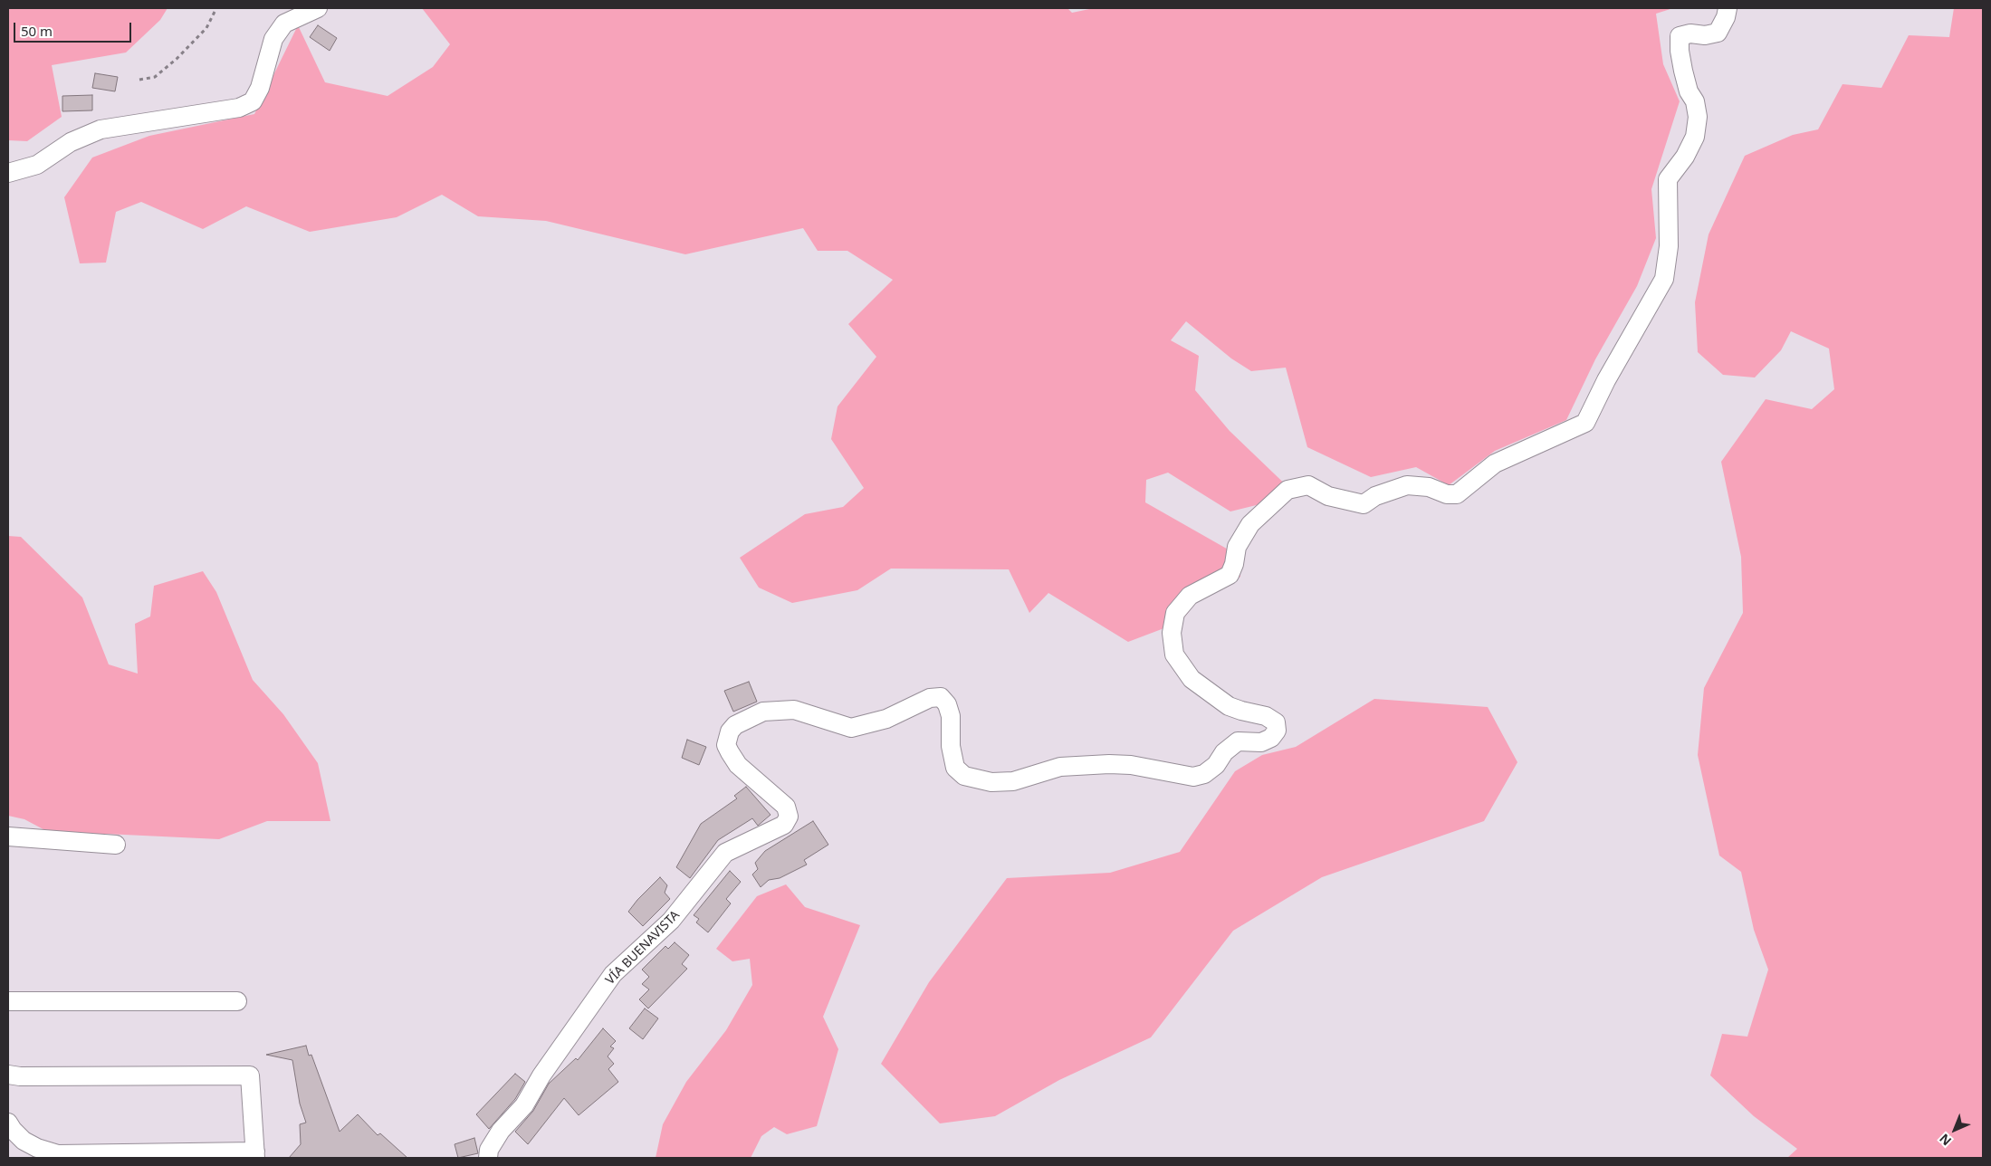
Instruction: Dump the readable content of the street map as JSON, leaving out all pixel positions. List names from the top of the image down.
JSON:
{
  "streets": {
    "street": ["VÍA BUENAVISTA"]
  },
  "scale_bar": "50 m",
  "north": "bottom left"
}
